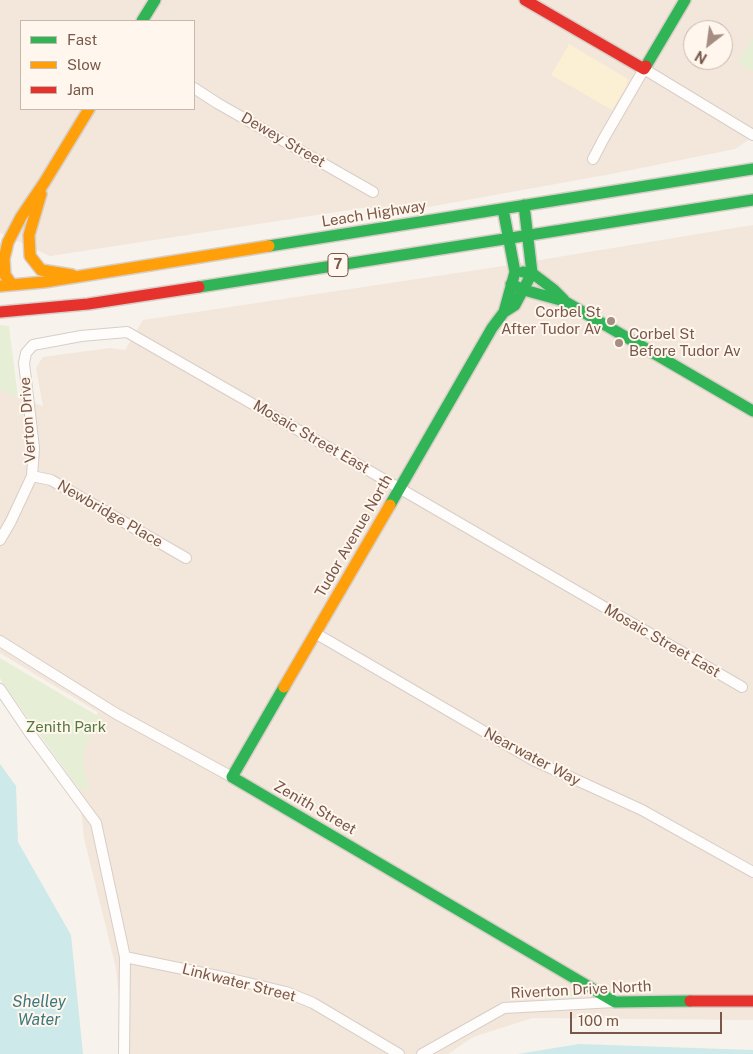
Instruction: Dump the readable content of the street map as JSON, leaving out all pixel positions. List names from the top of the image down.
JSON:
{
  "streets": {
    "main road": [
      "Leach Highway",
      "7",
      "Tudor Avenue North",
      "Zenith Street",
      "Riverton Drive North"
    ],
    "street": [
      "Dewey Street",
      "Verton Drive",
      "Mosaic Street East",
      "Newbridge Place",
      "Nearwater Way",
      "Linkwater Street"
    ]
  },
  "crossings": [
    ["Leach Highway", "Tudor Avenue North"],
    ["7", "Tudor Avenue North"],
    ["Verton Drive", "Mosaic Street East"],
    ["Verton Drive", "Newbridge Place"],
    ["Mosaic Street East", "Tudor Avenue North"],
    ["Tudor Avenue North", "Nearwater Way"],
    ["Tudor Avenue North", "Zenith Street"],
    ["Zenith Street", "Riverton Drive North"]
  ],
  "water": ["Shelley Water"],
  "parks": ["Zenith Park"],
  "places": ["Corbel St After Tudor Av", "Corbel St Before Tudor Av"],
  "legend": ["Fast", "Slow", "Jam"],
  "scale_bar": "100 m",
  "north": "bottom left"
}
